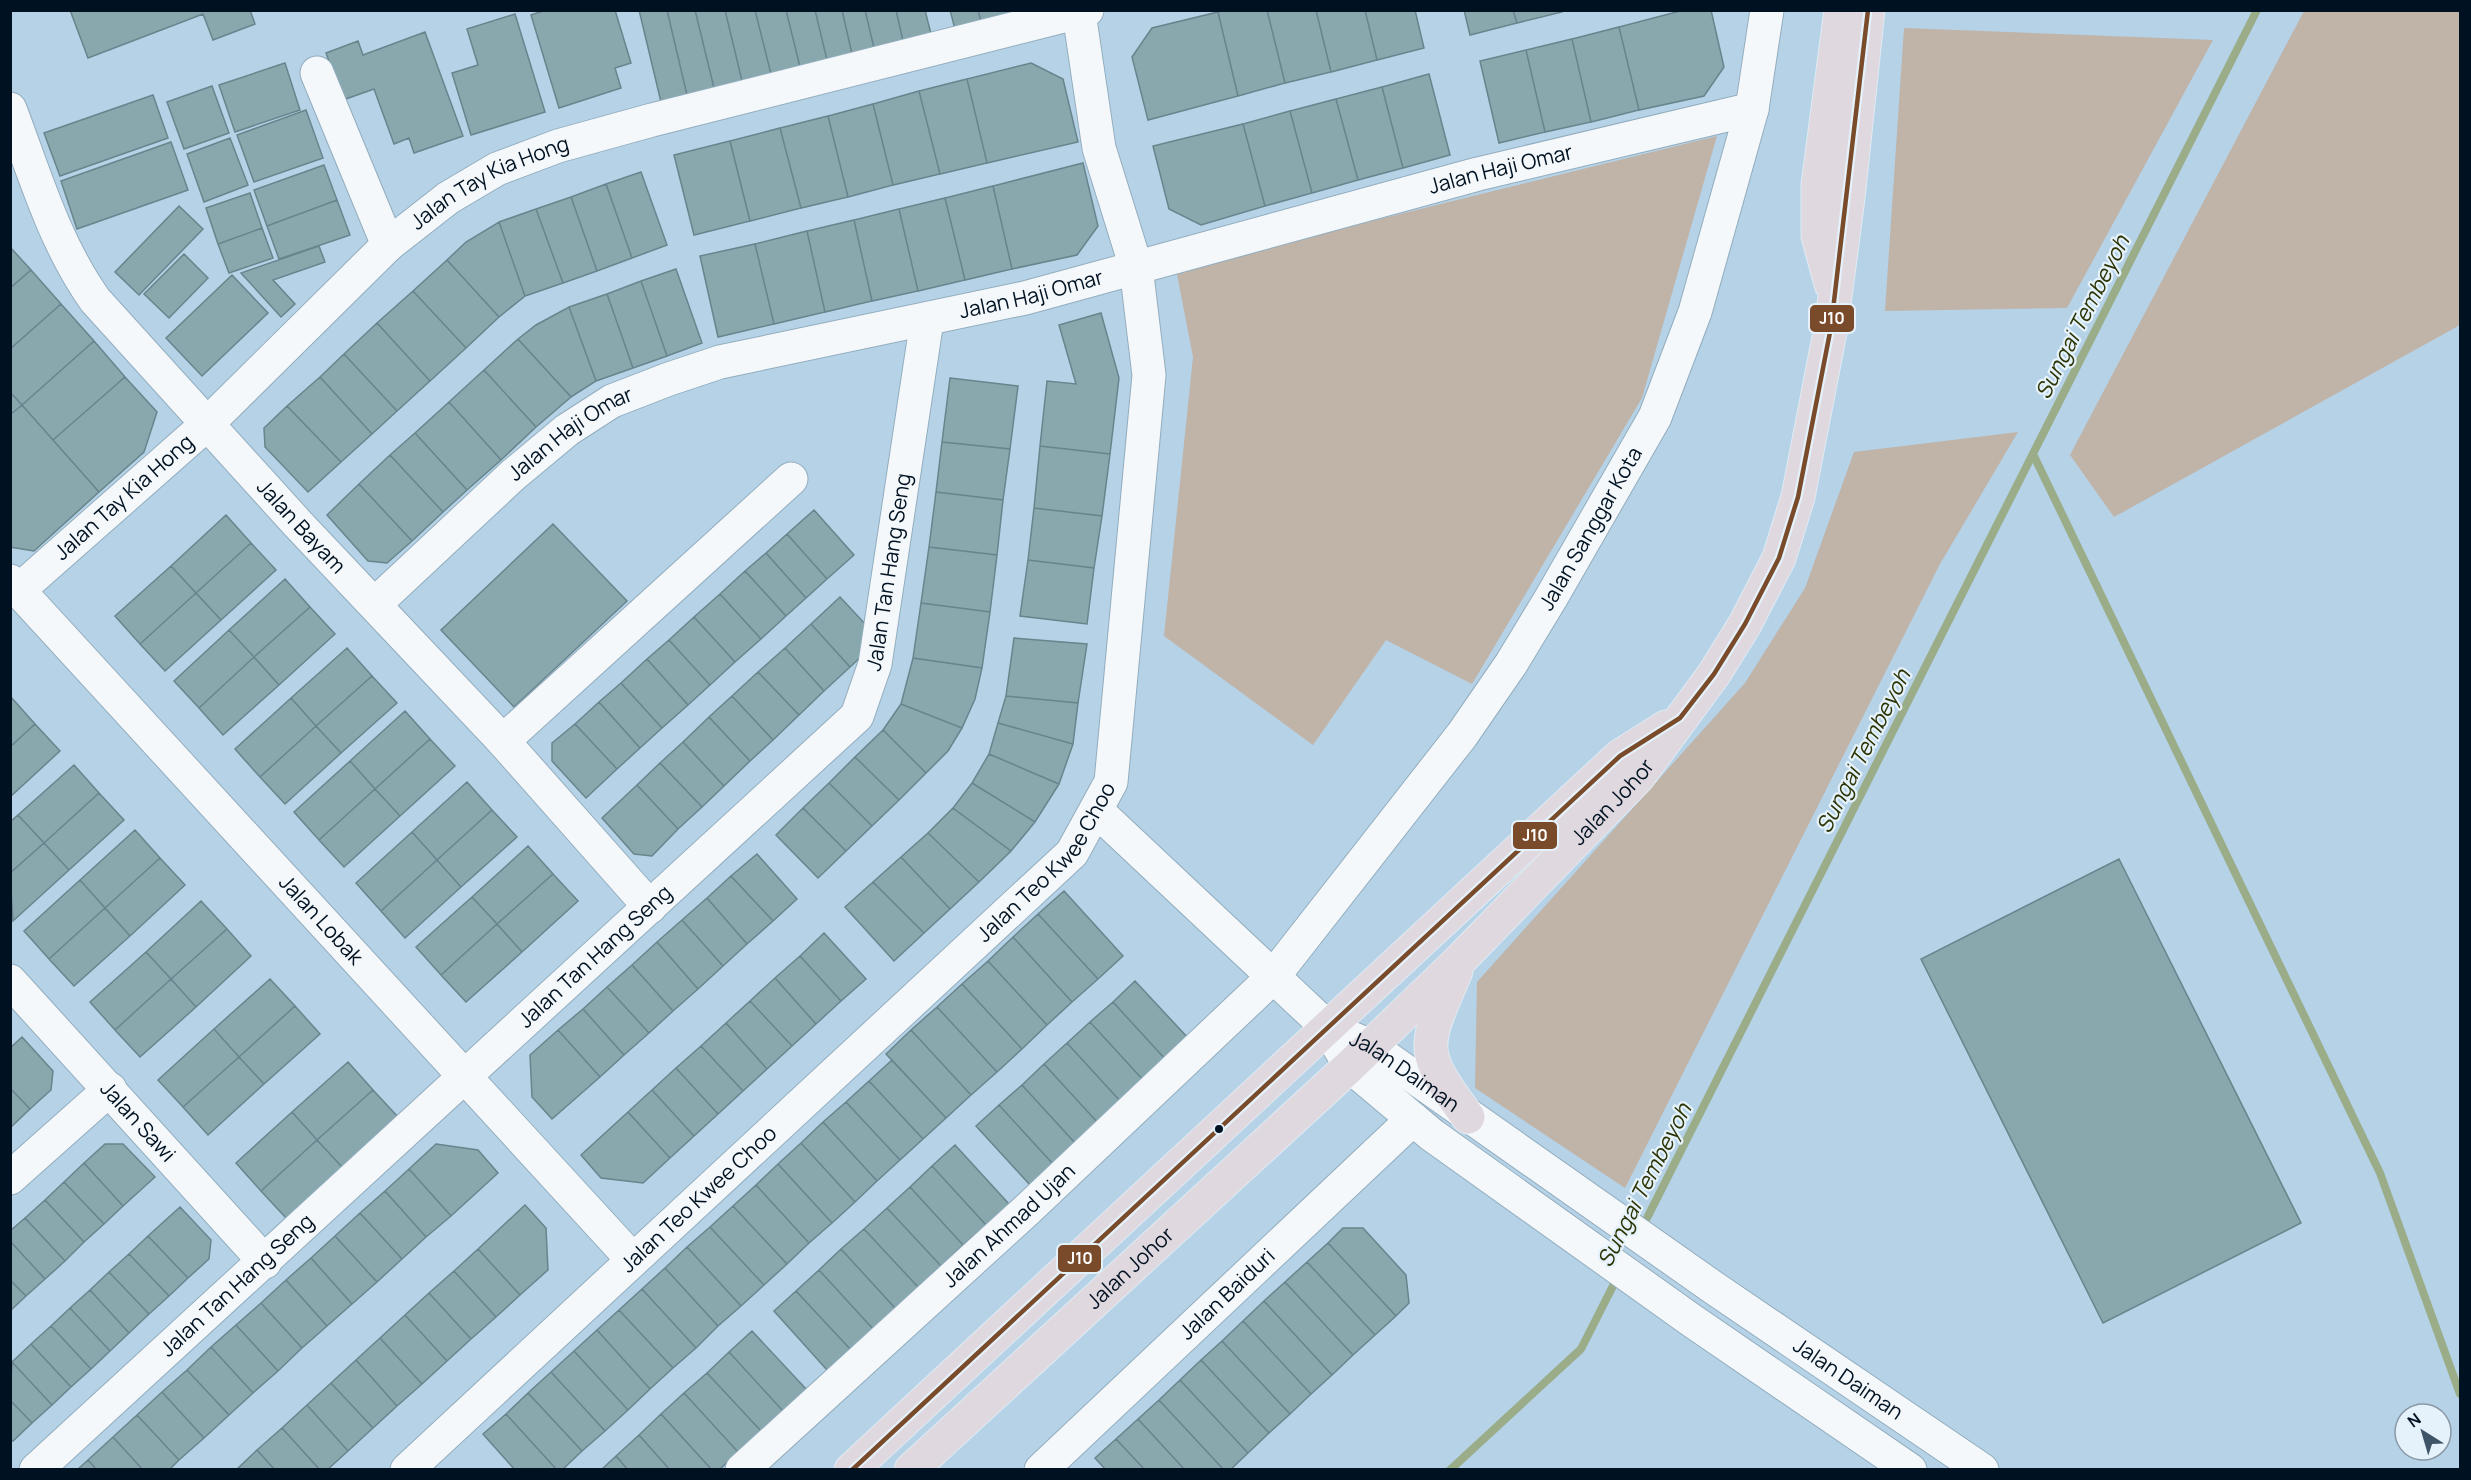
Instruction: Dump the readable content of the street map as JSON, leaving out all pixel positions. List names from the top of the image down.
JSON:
{
  "streets": {
    "highway": ["Jalan Johor"],
    "street": [
      "Jalan Haji Omar",
      "Jalan Tay Kia Hong",
      "Jalan Bayam",
      "Jalan Sanggar Kota",
      "Jalan Tan Hang Seng",
      "Jalan Teo Kwee Choo",
      "Jalan Lobak",
      "Jalan Daiman",
      "Jalan Sawi",
      "Jalan Ahmad Ujan",
      "Jalan Baiduri"
    ]
  },
  "crossings": [
    ["Jalan Haji Omar", "Jalan Bayam"],
    ["Jalan Haji Omar", "Jalan Sanggar Kota"],
    ["Jalan Haji Omar", "Jalan Tan Hang Seng"],
    ["Jalan Haji Omar", "Jalan Teo Kwee Choo"],
    ["Jalan Tay Kia Hong", "Jalan Bayam"],
    ["Jalan Tay Kia Hong", "Jalan Teo Kwee Choo"],
    ["Jalan Tay Kia Hong", "Jalan Lobak"],
    ["Jalan Bayam", "Jalan Tan Hang Seng"],
    ["Jalan Sanggar Kota", "Jalan Daiman"],
    ["Jalan Sanggar Kota", "Jalan Ahmad Ujan"],
    ["Jalan Tan Hang Seng", "Jalan Lobak"],
    ["Jalan Tan Hang Seng", "Jalan Sawi"],
    ["Jalan Johor", "Jalan Daiman"],
    ["Jalan Teo Kwee Choo", "Jalan Lobak"],
    ["Jalan Teo Kwee Choo", "Jalan Daiman"],
    ["Jalan Daiman", "Jalan Ahmad Ujan"],
    ["Jalan Daiman", "Jalan Baiduri"]
  ],
  "water": ["Sungai Tembeyoh"],
  "lines": ["transit line J10"],
  "north": "top left"
}
